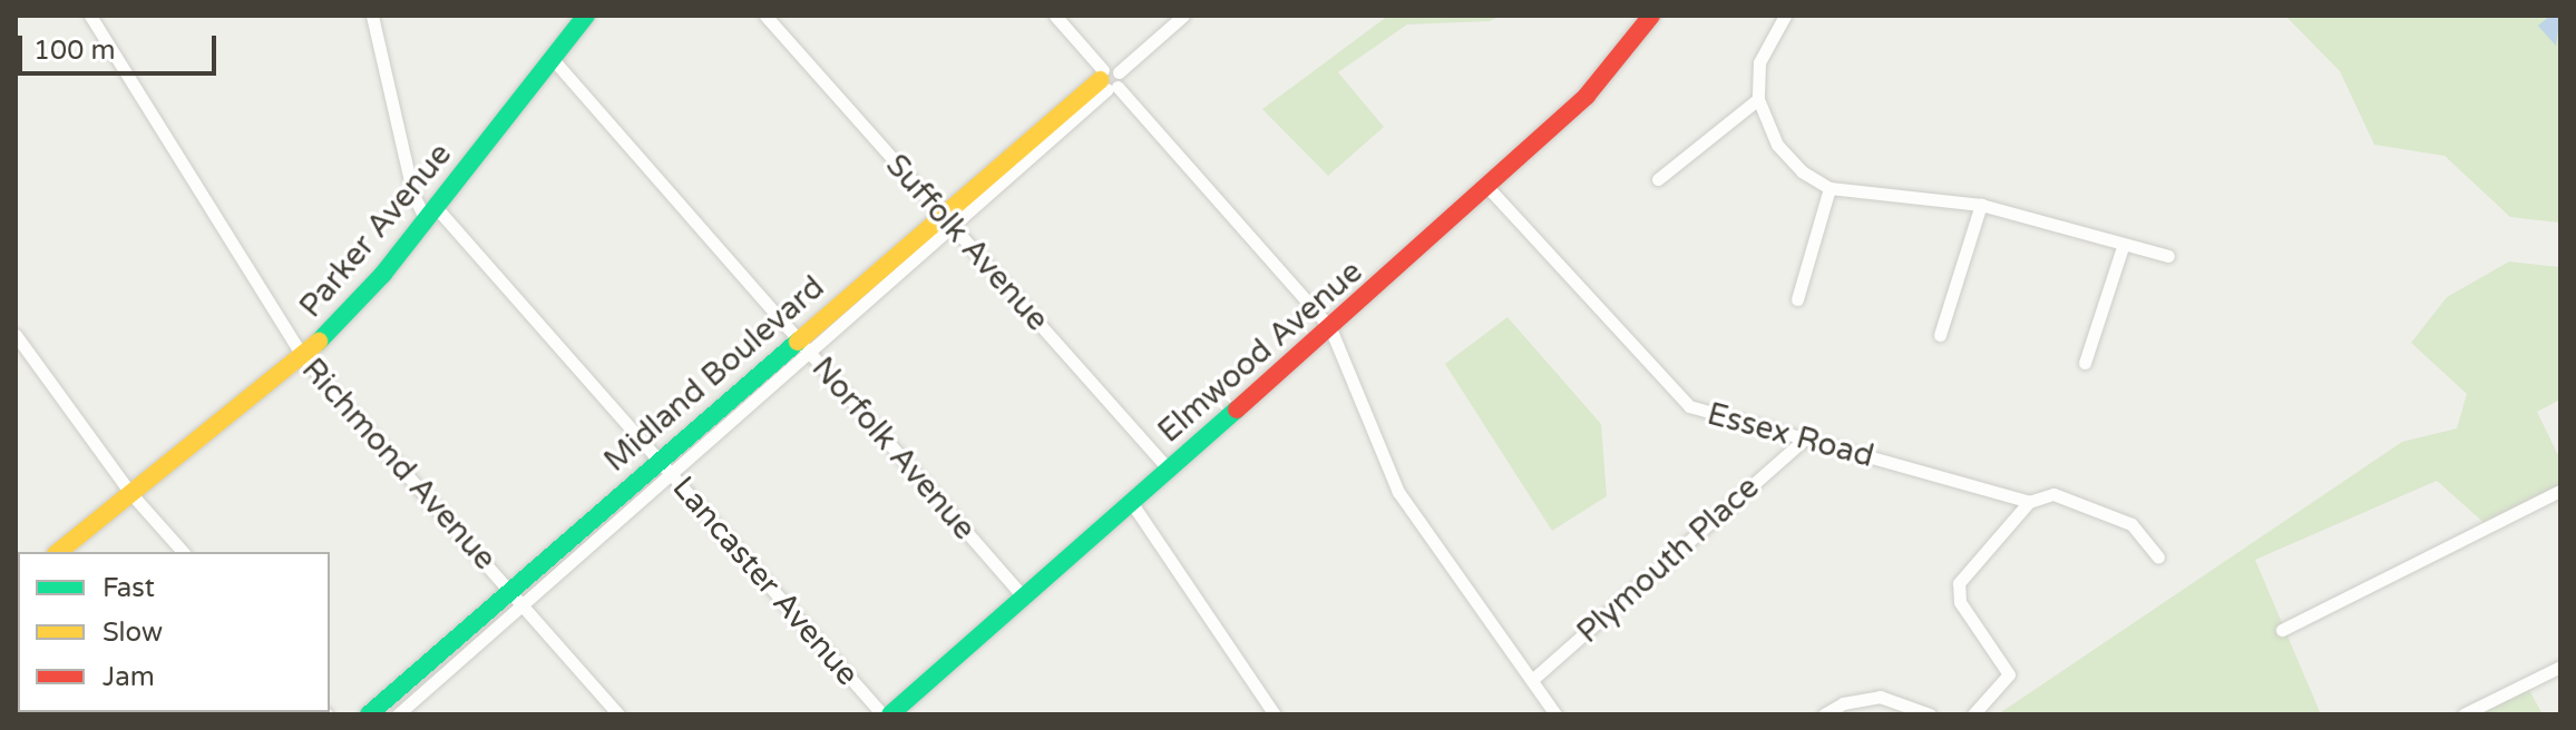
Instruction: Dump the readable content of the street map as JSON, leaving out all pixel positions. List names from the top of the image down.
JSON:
{
  "streets": {
    "street": [
      "Parker Avenue",
      "Suffolk Avenue",
      "Elmwood Avenue",
      "Midland Boulevard",
      "Essex Road",
      "Norfolk Avenue",
      "Richmond Avenue",
      "Plymouth Place",
      "Lancaster Avenue"
    ]
  },
  "crossings": [
    ["Parker Avenue", "Norfolk Avenue"],
    ["Parker Avenue", "Richmond Avenue"],
    ["Parker Avenue", "Lancaster Avenue"],
    ["Suffolk Avenue", "Elmwood Avenue"],
    ["Suffolk Avenue", "Midland Boulevard"],
    ["Elmwood Avenue", "Essex Road"],
    ["Elmwood Avenue", "Norfolk Avenue"],
    ["Midland Boulevard", "Norfolk Avenue"],
    ["Midland Boulevard", "Richmond Avenue"],
    ["Midland Boulevard", "Lancaster Avenue"],
    ["Essex Road", "Plymouth Place"]
  ],
  "legend": ["Fast", "Slow", "Jam"],
  "scale_bar": "100 m"
}
